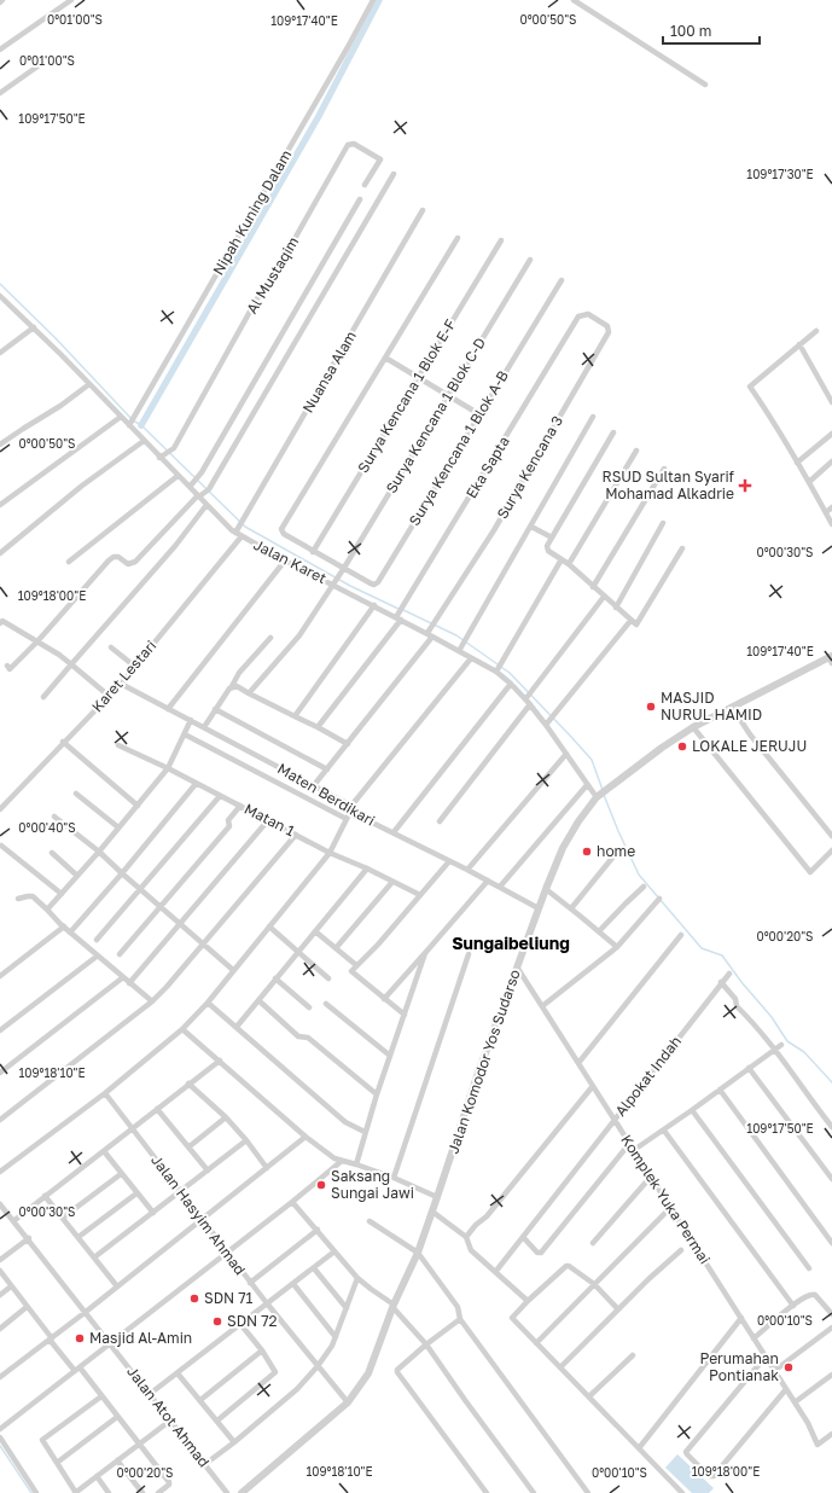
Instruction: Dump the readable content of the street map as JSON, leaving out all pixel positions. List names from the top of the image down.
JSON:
{
  "streets": {
    "street": [
      "Nipah Kuning Dalam",
      "Al Mustaqim",
      "Nuansa Alam",
      "Surya Kencana 1 Blok E-F",
      "Surya Kencana 1 Blok C-D",
      "Surya Kencana 1 Blok A-B",
      "Eka Sapta",
      "Surya Kencana 3",
      "Jalan Karet",
      "Karet Lestari",
      "Maten Berdikari",
      "Matan 1",
      "Jalan Komodor Yos Sudarso",
      "Alpokat Indah",
      "Komplek Yuka Permai",
      "Jalan Hasyim Ahmad",
      "Jalan Atot Ahmad"
    ]
  },
  "crossings": [
    ["Nipah Kuning Dalam", "Jalan Karet"],
    ["Al Mustaqim", "Jalan Karet"],
    ["Nuansa Alam", "Jalan Karet"],
    ["Nuansa Alam", "Karet Lestari"],
    ["Surya Kencana 1 Blok E-F", "Surya Kencana 1 Blok A-B"],
    ["Surya Kencana 1 Blok C-D", "Surya Kencana 1 Blok A-B"],
    ["Surya Kencana 1 Blok C-D", "Jalan Karet"],
    ["Eka Sapta", "Surya Kencana 3"],
    ["Eka Sapta", "Jalan Karet"],
    ["Surya Kencana 3", "Jalan Karet"],
    ["Surya Kencana 3", "Maten Berdikari"],
    ["Jalan Karet", "Karet Lestari"],
    ["Jalan Karet", "Jalan Komodor Yos Sudarso"],
    ["Karet Lestari", "Maten Berdikari"],
    ["Maten Berdikari", "Jalan Komodor Yos Sudarso"],
    ["Jalan Komodor Yos Sudarso", "Komplek Yuka Permai"],
    ["Jalan Komodor Yos Sudarso", "Jalan Hasyim Ahmad"],
    ["Alpokat Indah", "Komplek Yuka Permai"]
  ],
  "districts": ["Sungaibeliung"],
  "places": {
    "health": ["RSUD Sultan Syarif Mohamad Alkadrie"],
    "other": [
      "MASJID NURUL HAMID",
      "LOKALE JERUJU",
      "home",
      "Saksang Sungai Jawi",
      "SDN 71",
      "SDN 72",
      "Masjid Al-Amin",
      "Perumahan Pontianak"
    ]
  },
  "scale_bar": "100 m",
  "coordinates": [
    "0°01'00\"S",
    "0°00'50\"S",
    "109°17'40\"E",
    "109°17'50\"E",
    "109°17'30\"E",
    "0°00'30\"S",
    "109°18'00\"E",
    "0°00'40\"S",
    "0°00'20\"S",
    "109°18'10\"E",
    "0°00'10\"S"
  ]
}
